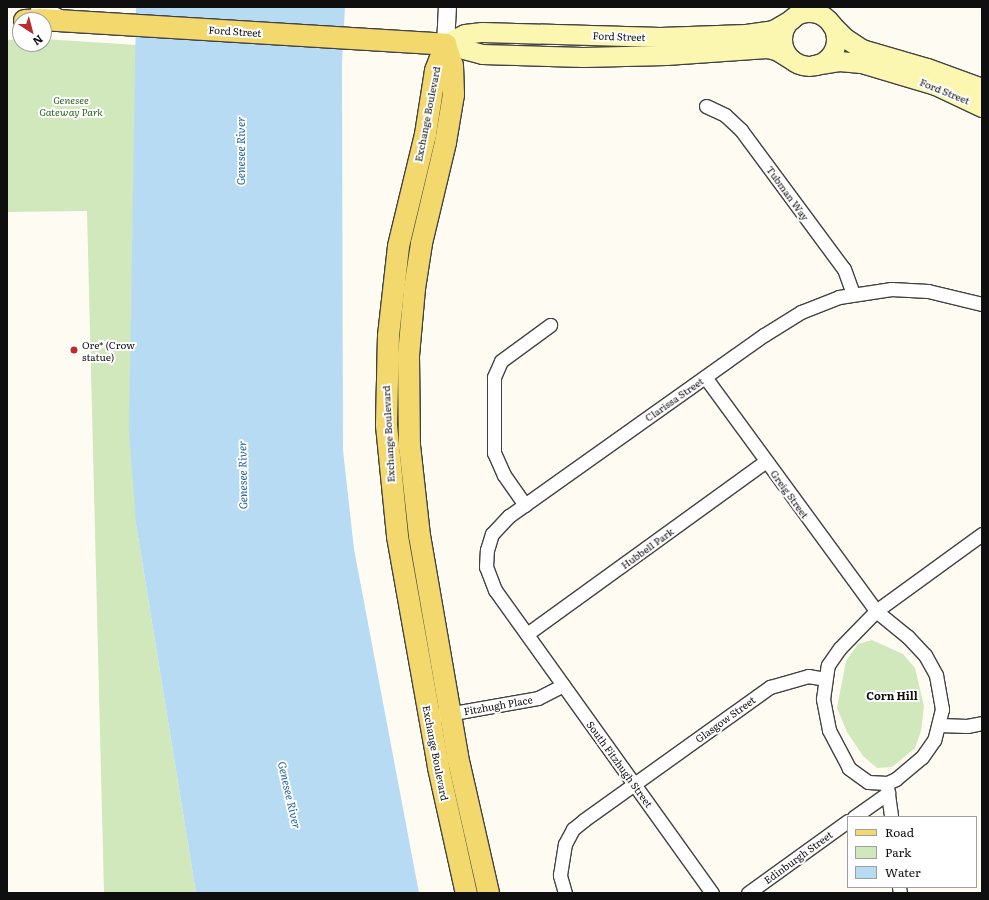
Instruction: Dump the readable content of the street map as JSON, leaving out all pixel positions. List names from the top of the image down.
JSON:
{
  "streets": {
    "main road": ["Ford Street", "Exchange Boulevard"],
    "street": [
      "Tubman Way",
      "Clarissa Street",
      "Greig Street",
      "Hubbell Park",
      "Fitzhugh Place",
      "Glasgow Street",
      "South Fitzhugh Street",
      "Edinburgh Street"
    ]
  },
  "crossings": [
    ["Ford Street", "Exchange Boulevard"],
    ["Exchange Boulevard", "Fitzhugh Place"],
    ["Tubman Way", "Clarissa Street"],
    ["Clarissa Street", "Greig Street"],
    ["Clarissa Street", "Hubbell Park"],
    ["Clarissa Street", "South Fitzhugh Street"],
    ["Greig Street", "Hubbell Park"],
    ["Greig Street", "Glasgow Street"],
    ["Hubbell Park", "South Fitzhugh Street"],
    ["Fitzhugh Place", "South Fitzhugh Street"],
    ["Glasgow Street", "South Fitzhugh Street"]
  ],
  "districts": ["Corn Hill"],
  "water": ["Genesee River"],
  "parks": ["Genesee Gateway Park"],
  "places": ["Ore* (Crow statue)"],
  "legend": ["Road", "Park", "Water"],
  "north": "bottom right"
}
